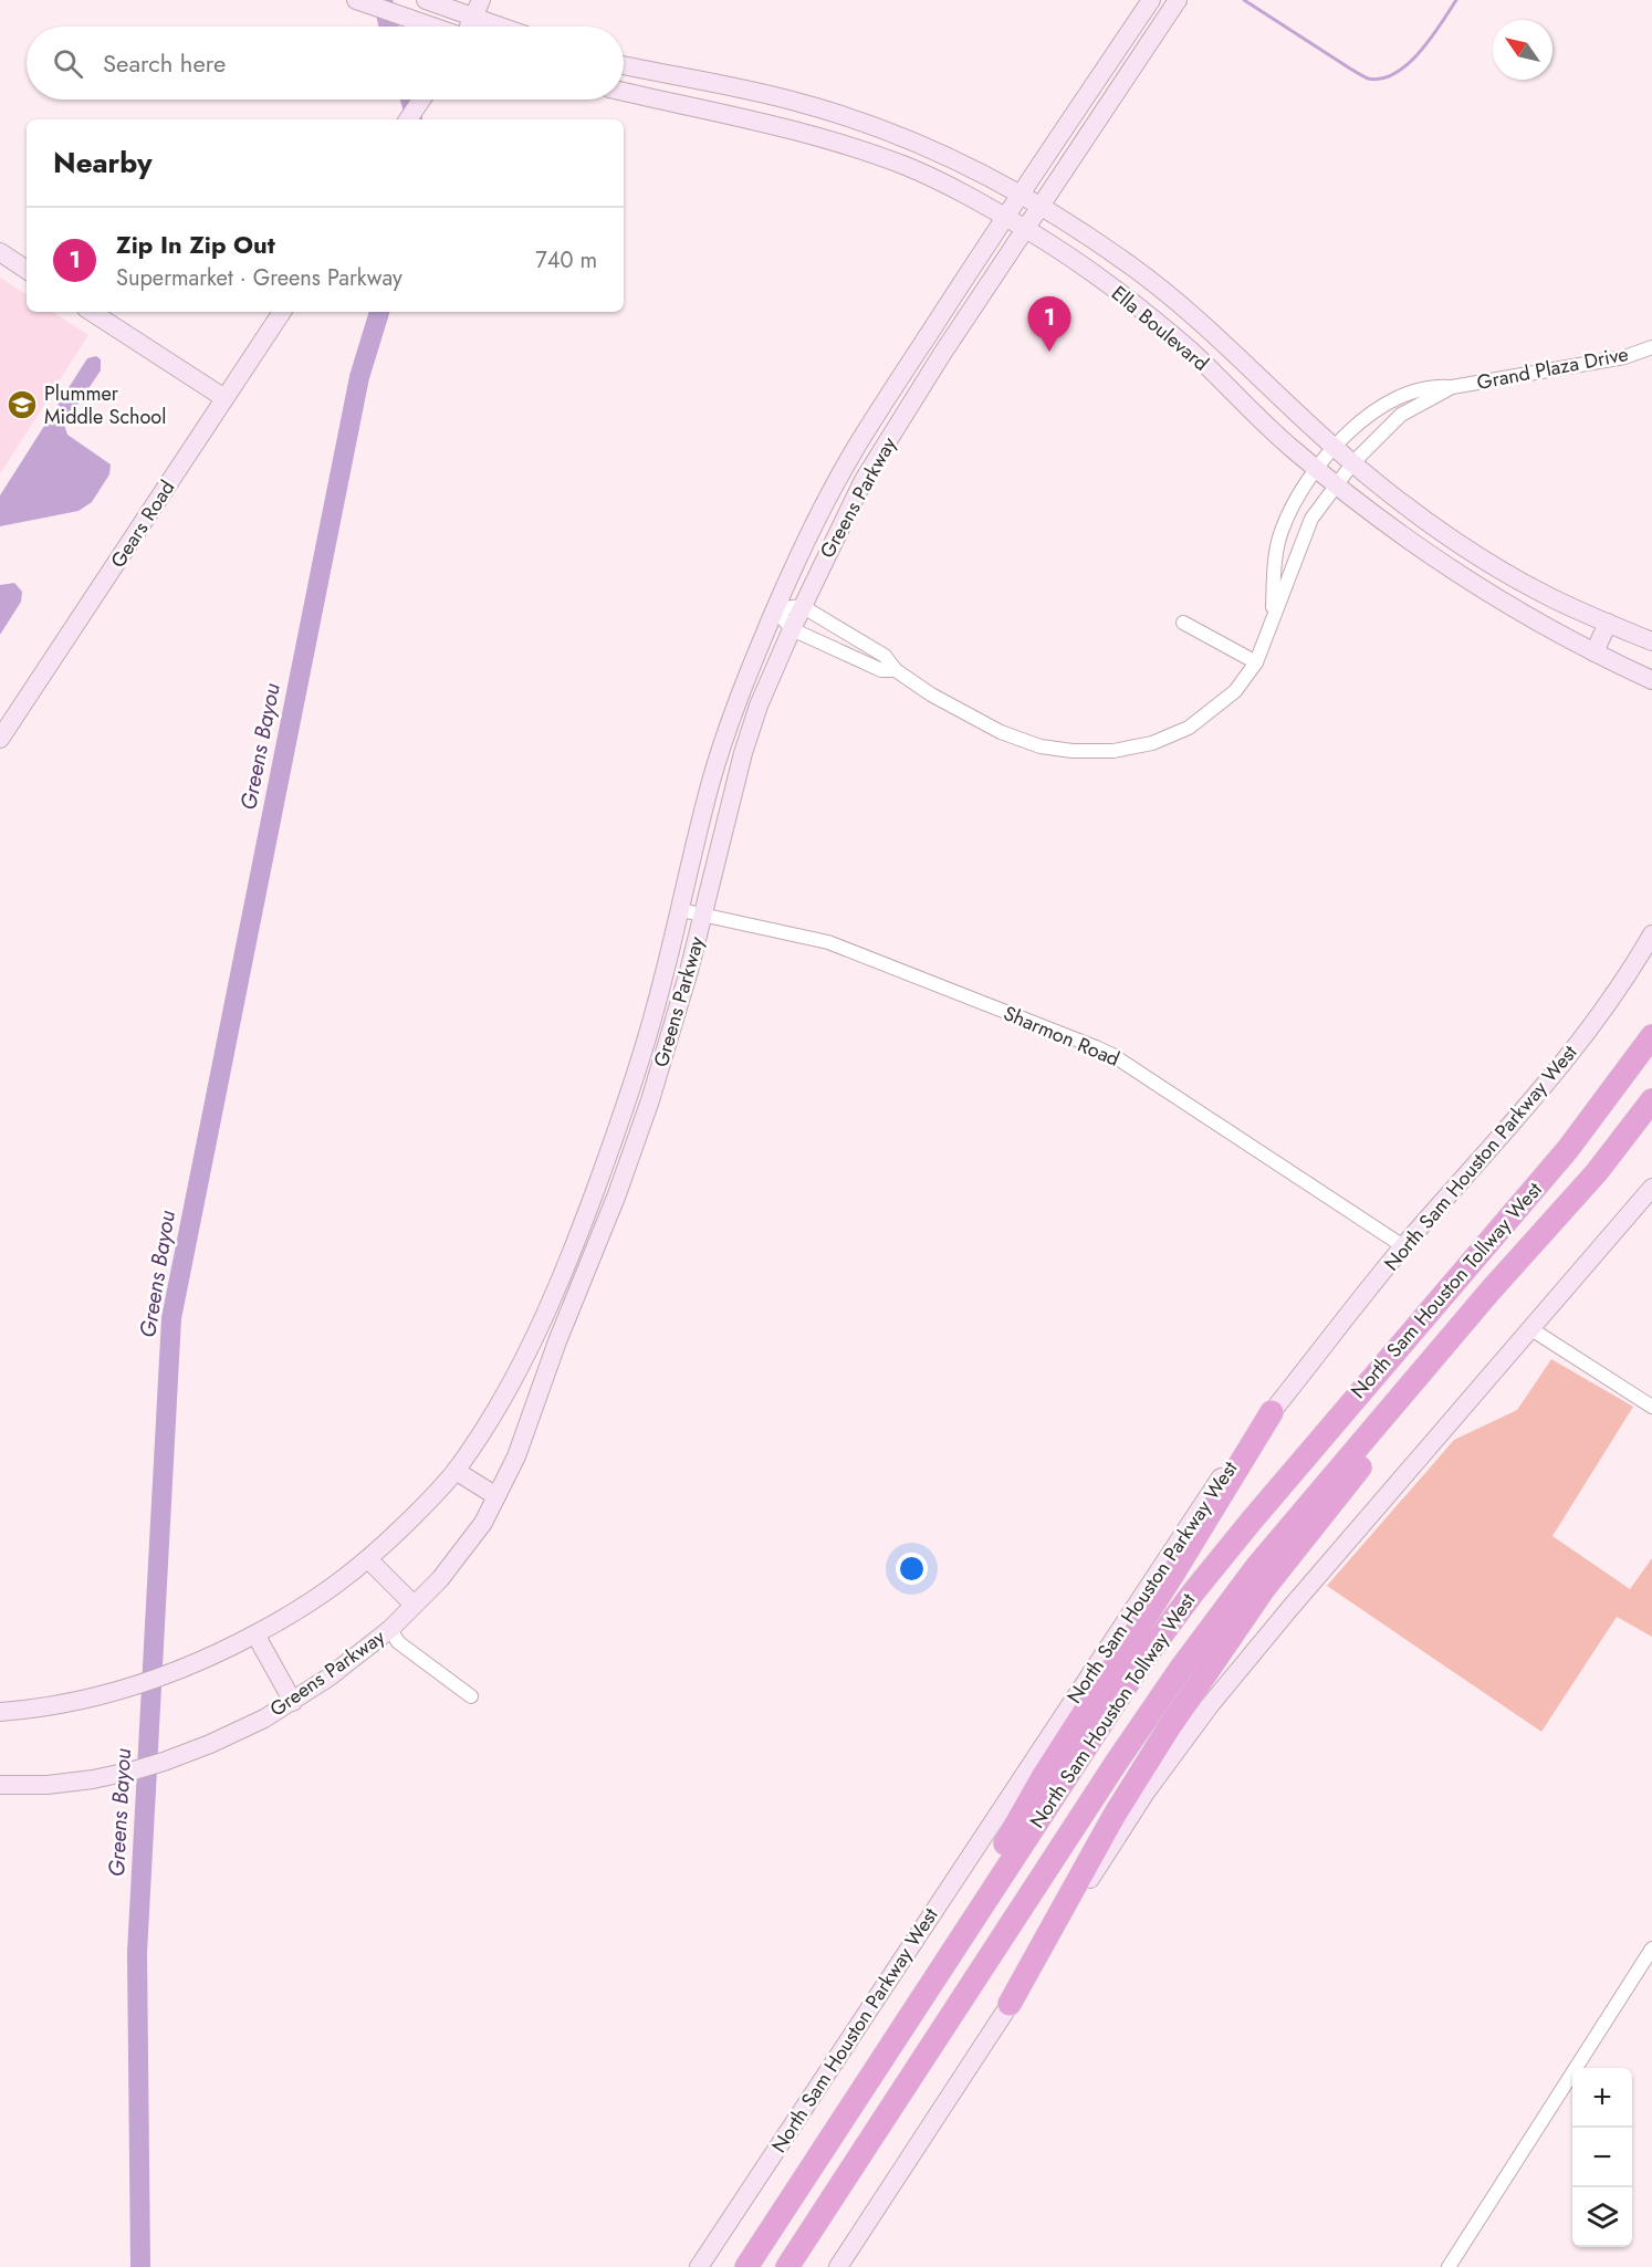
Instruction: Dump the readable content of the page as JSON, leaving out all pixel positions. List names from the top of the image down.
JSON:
{
  "streets": {
    "highway": ["North Sam Houston Tollway West"],
    "main road": [
      "Ella Boulevard",
      "Greens Parkway",
      "Gears Road",
      "North Sam Houston Parkway West"
    ],
    "street": ["Grand Plaza Drive", "Sharmon Road"]
  },
  "crossings": [
    ["Ella Boulevard", "Grand Plaza Drive"],
    ["Ella Boulevard", "Greens Parkway"],
    ["Grand Plaza Drive", "Greens Parkway"],
    ["Greens Parkway", "Sharmon Road"],
    ["Sharmon Road", "North Sam Houston Parkway West"]
  ],
  "water": ["Greens Bayou"],
  "places": {
    "school or university": ["Plummer Middle School"]
  },
  "north": "top left",
  "page": {
    "search": "Search here",
    "heading": "Nearby",
    "list": [
      {
        "mark": "1",
        "name": "Zip In Zip Out",
        "note": "Supermarket · Greens Parkway",
        "value": "740 m"
      }
    ],
    "pins": "1",
    "map_buttons": ["+", "−"]
  }
}
